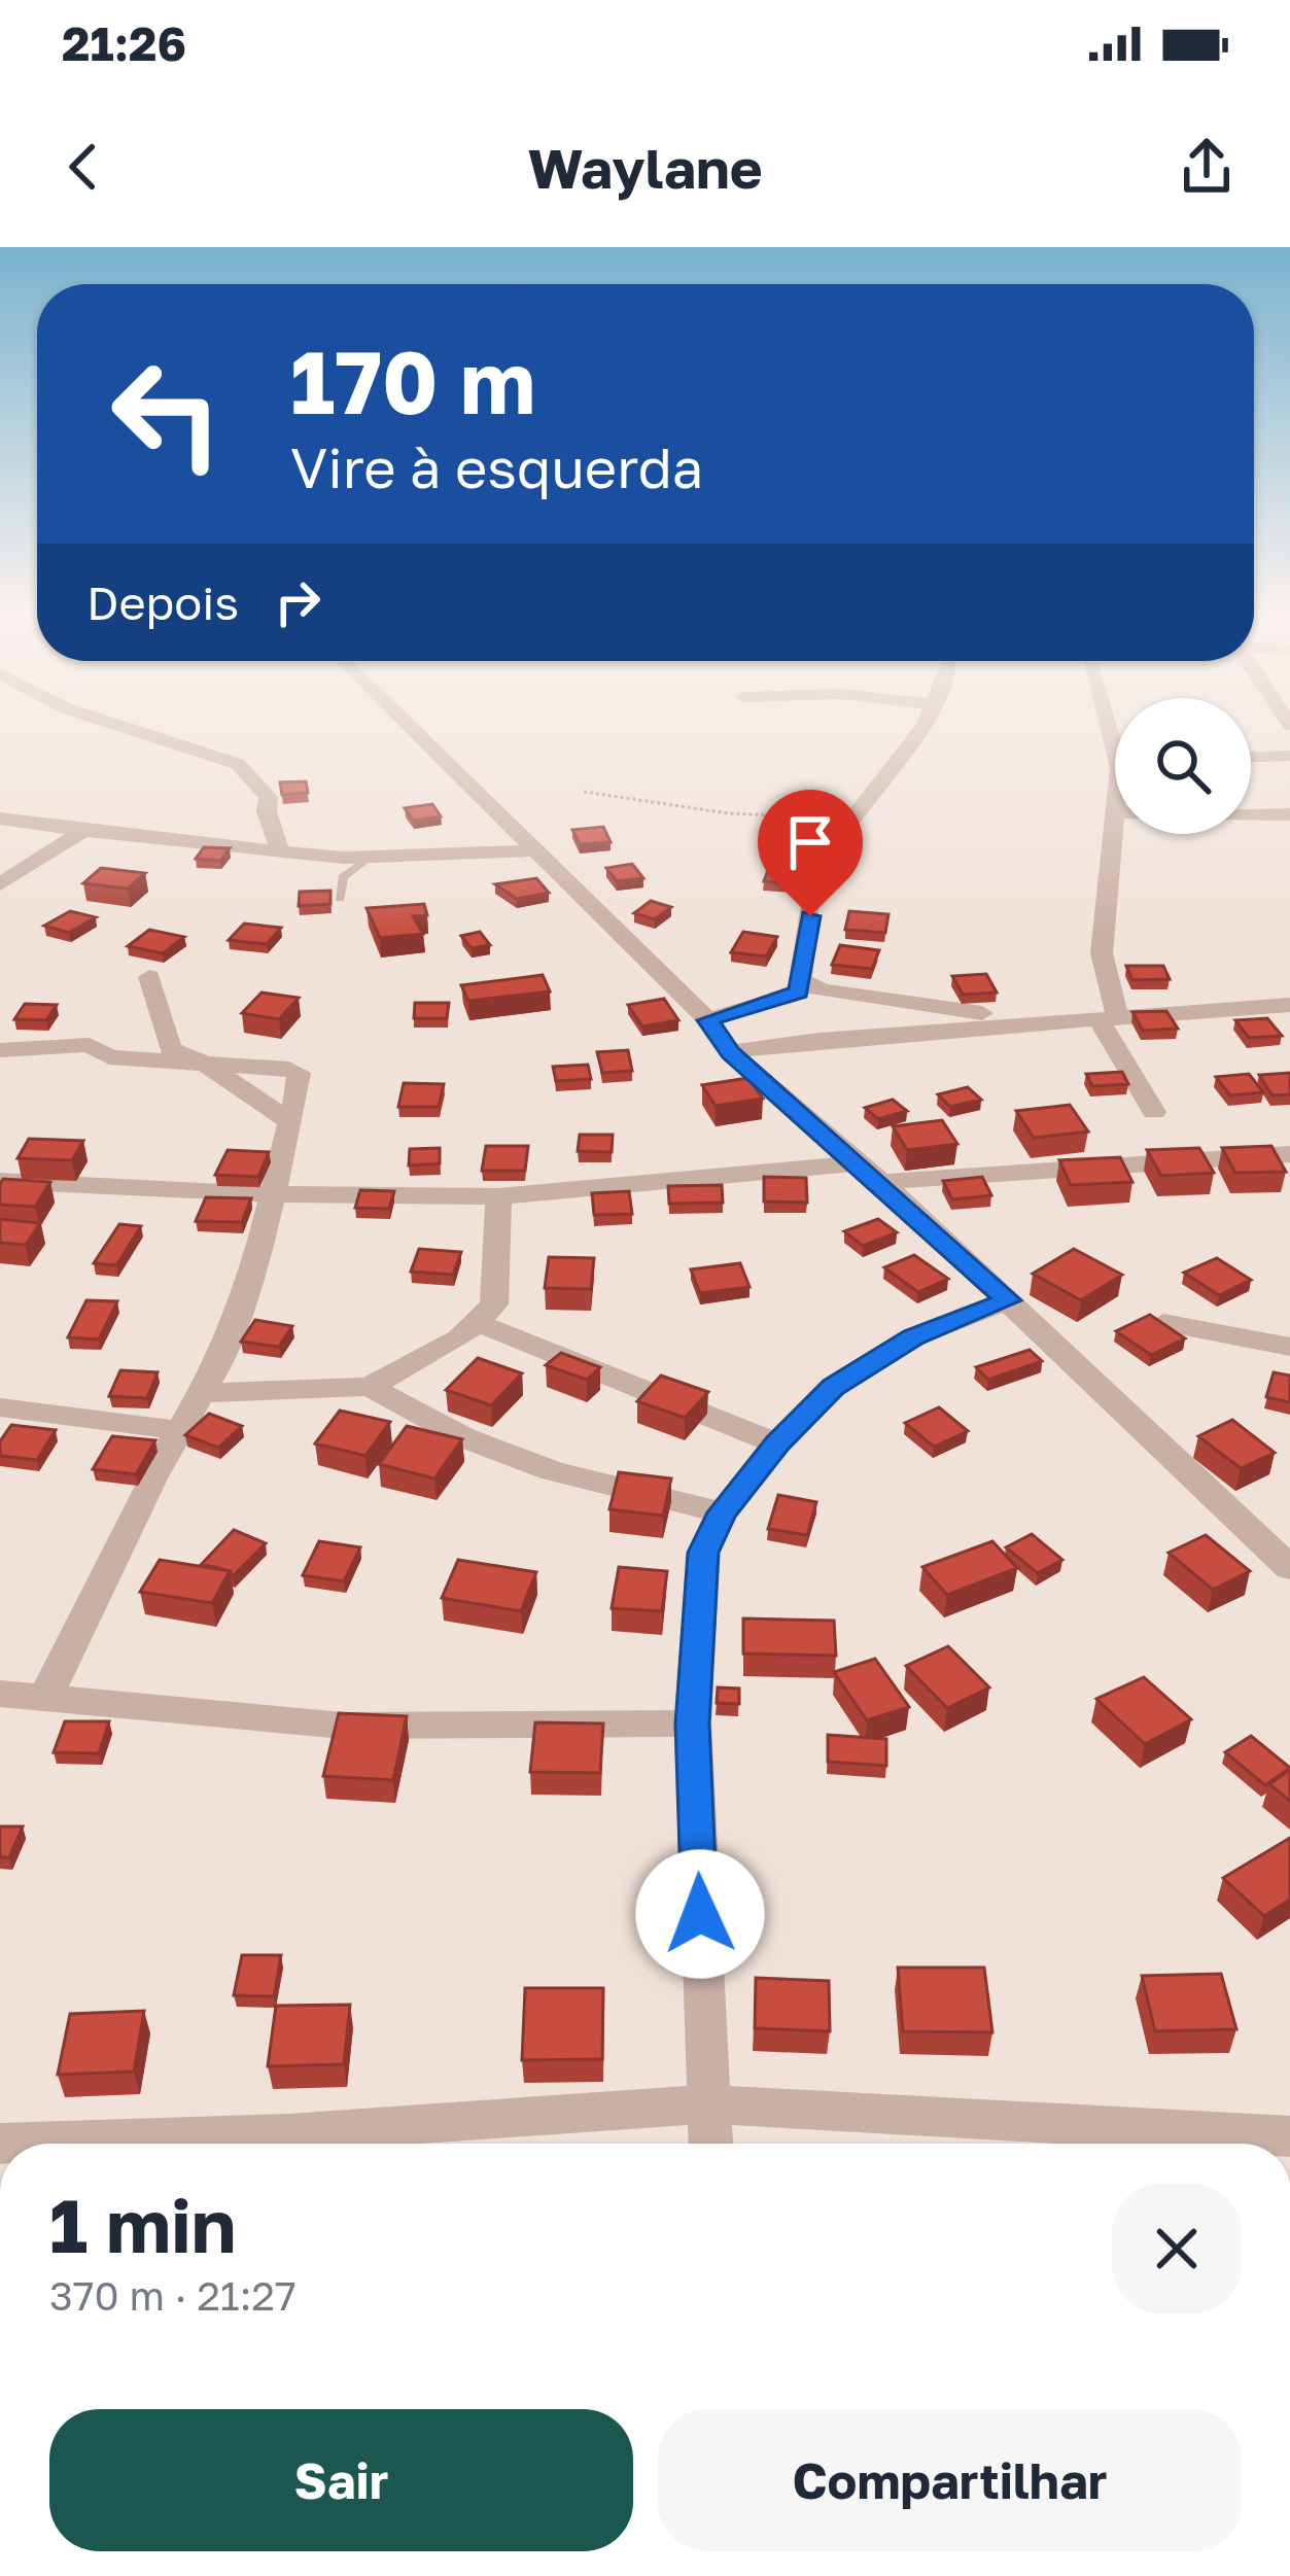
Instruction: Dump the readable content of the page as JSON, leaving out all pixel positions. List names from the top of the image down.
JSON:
{
  "page": {
    "status": "21:26",
    "header": "Waylane",
    "turn": ["170 m", "Vire à esquerda"],
    "then": "Depois",
    "heading": ["1 min", "370 m · 21:27"],
    "buttons": ["Sair", "Compartilhar"]
  }
}
